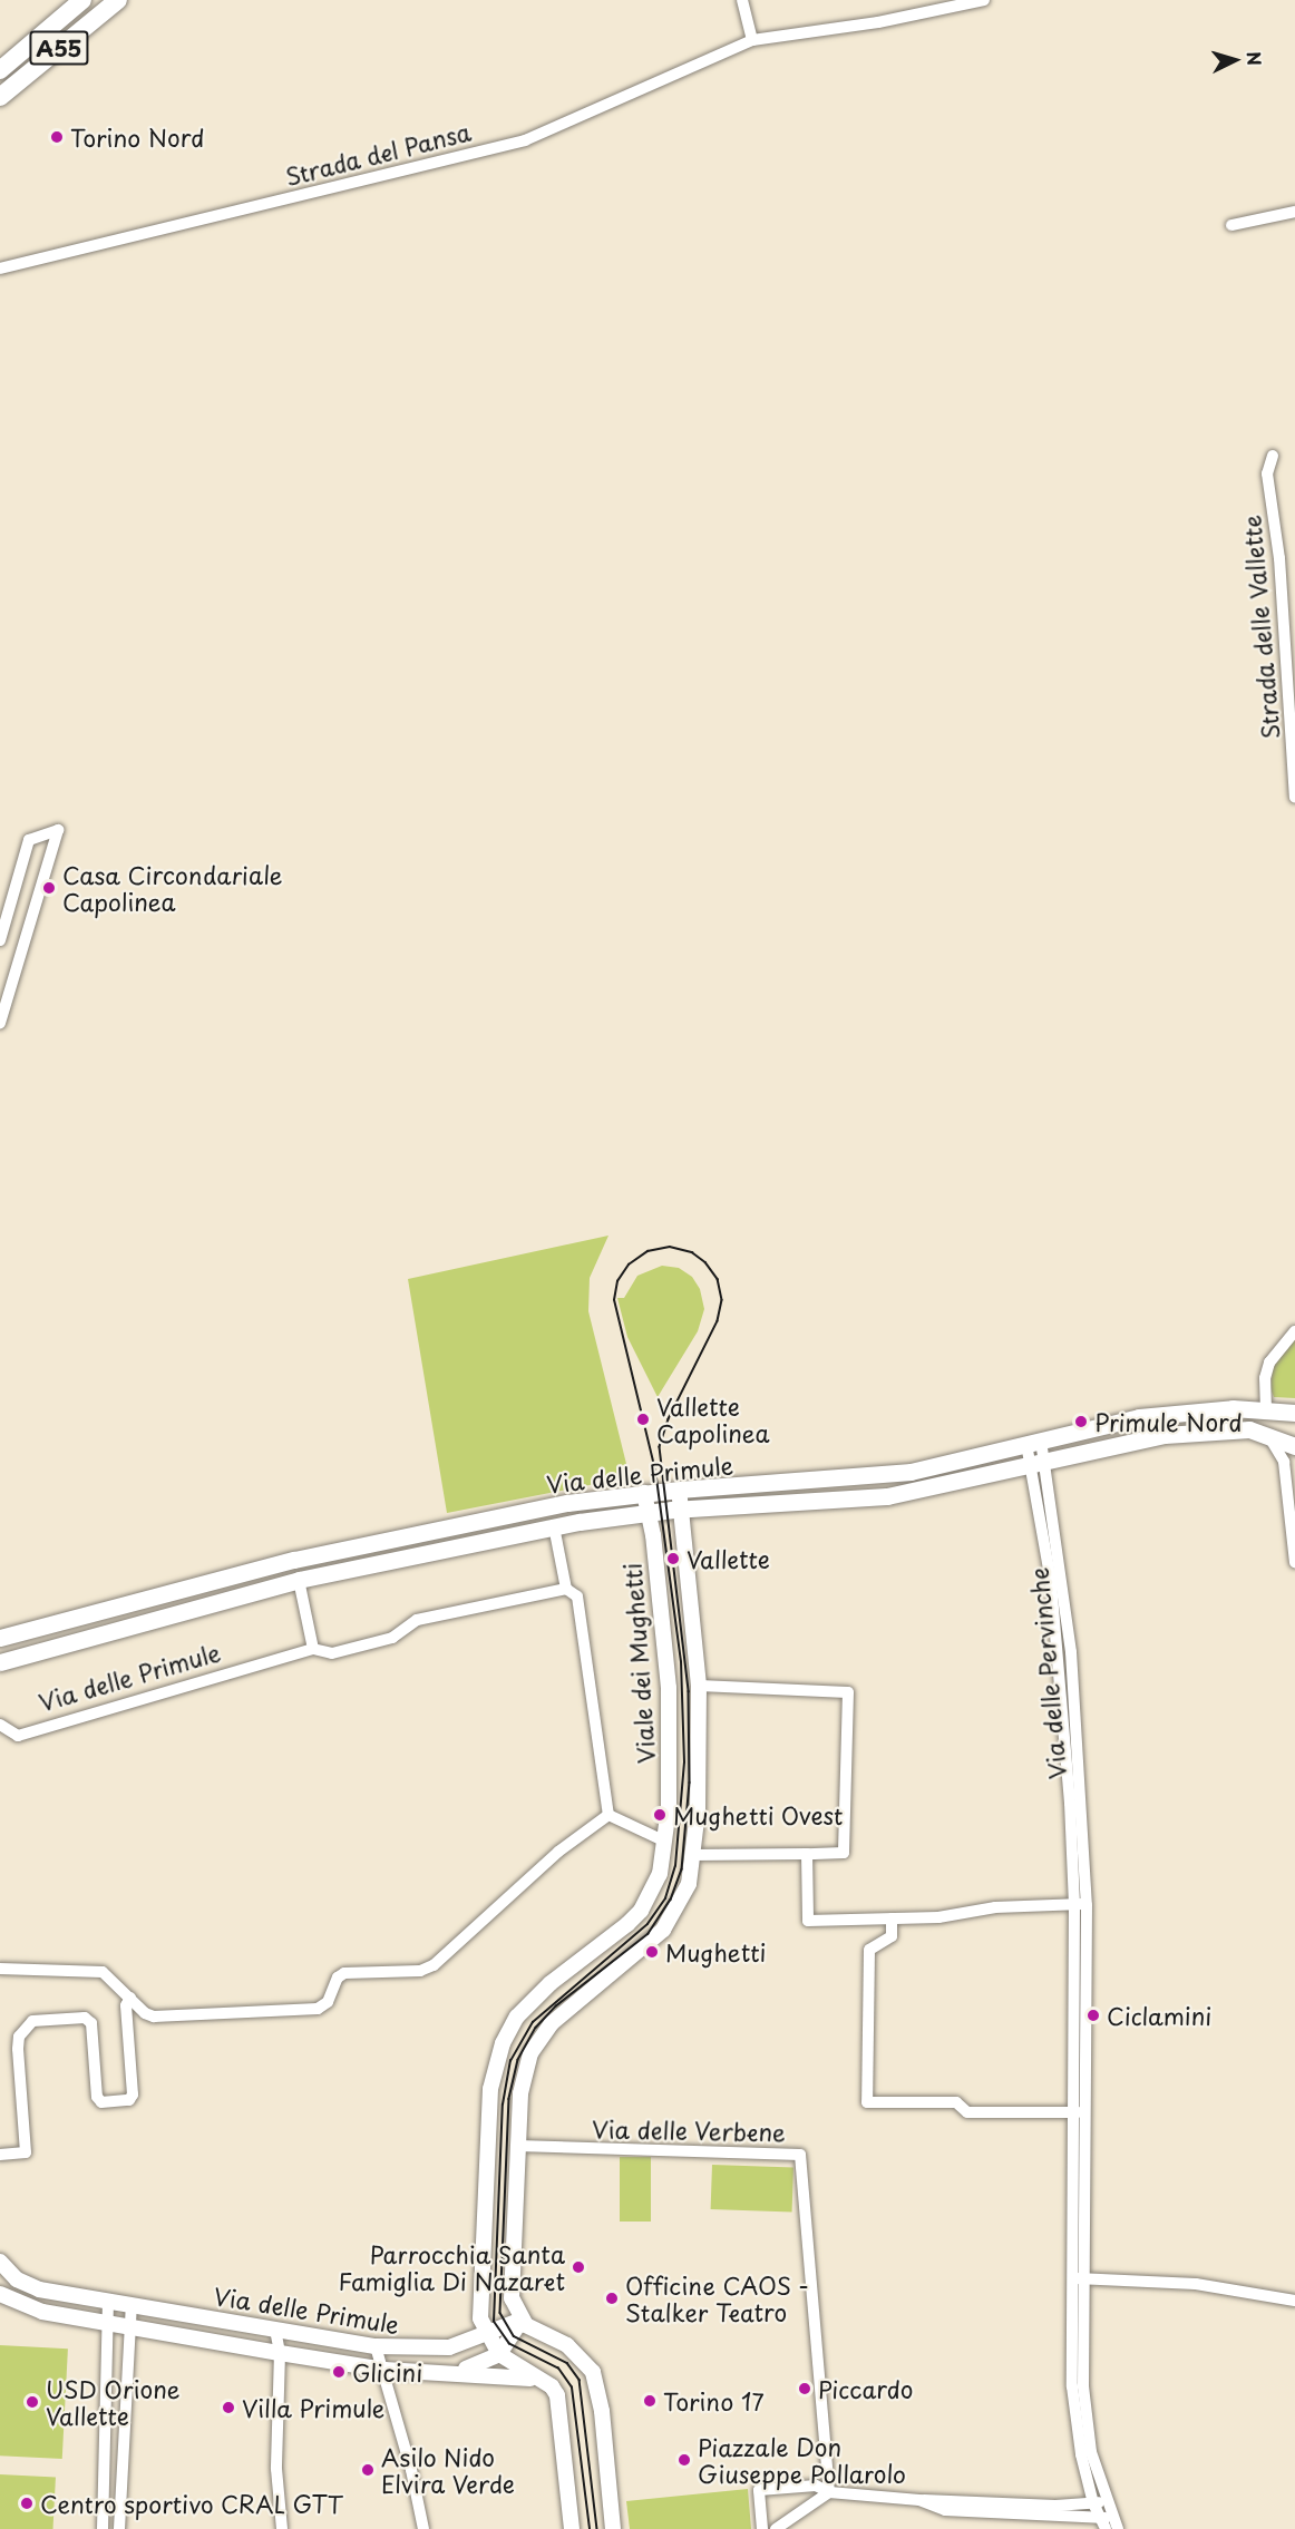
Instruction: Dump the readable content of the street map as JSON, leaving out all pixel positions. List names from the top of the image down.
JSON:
{
  "streets": {
    "main road": ["A55", "Via delle Primule"],
    "street": [
      "Strada del Pansa",
      "Strada delle Vallette",
      "Viale dei Mughetti",
      "Via delle Pervinche",
      "Via delle Verbene"
    ]
  },
  "crossings": [
    ["Via delle Primule", "Viale dei Mughetti"],
    ["Via delle Primule", "Via delle Pervinche"]
  ],
  "places": [
    "Torino Nord",
    "Casa Circondariale Capolinea",
    "Vallette Capolinea",
    "Primule Nord",
    "Vallette",
    "Mughetti Ovest",
    "Mughetti",
    "Ciclamini",
    "Parrocchia Santa Famiglia Di Nazaret",
    "Officine CAOS - Stalker Teatro",
    "Glicini",
    "Piccardo",
    "Torino 17",
    "USD Orione Vallette",
    "Villa Primule",
    "Piazzale Don Giuseppe Pollarolo",
    "Asilo Nido Elvira Verde",
    "Centro sportivo CRAL GTT"
  ],
  "north": "right"
}
